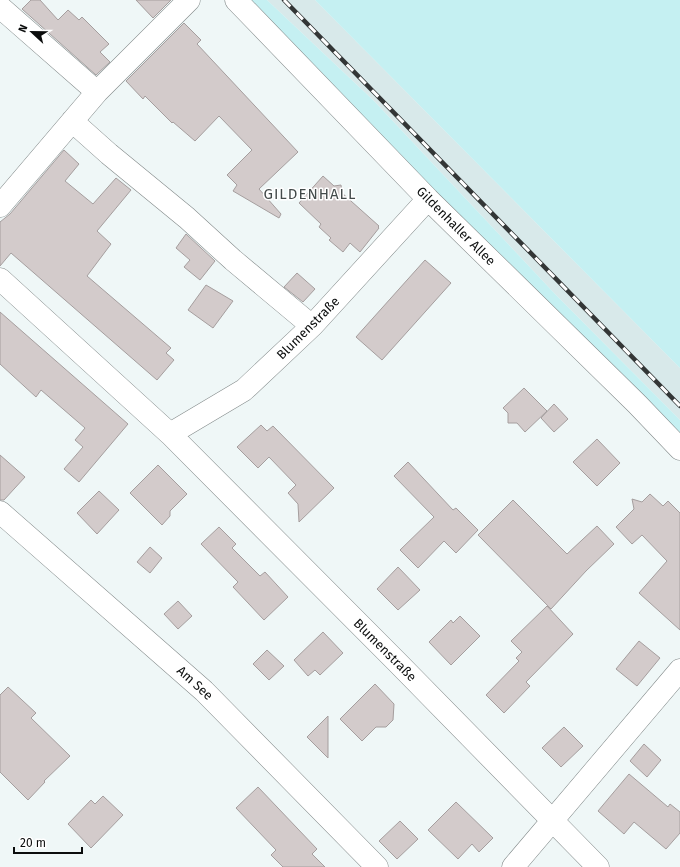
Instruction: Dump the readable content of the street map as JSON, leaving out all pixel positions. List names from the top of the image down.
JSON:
{
  "streets": {
    "street": ["Gildenhaller Allee", "Blumenstraße", "Am See"]
  },
  "crossings": [
    ["Gildenhaller Allee", "Blumenstraße"]
  ],
  "districts": ["GILDENHALL"],
  "scale_bar": "20 m",
  "north": "left"
}
